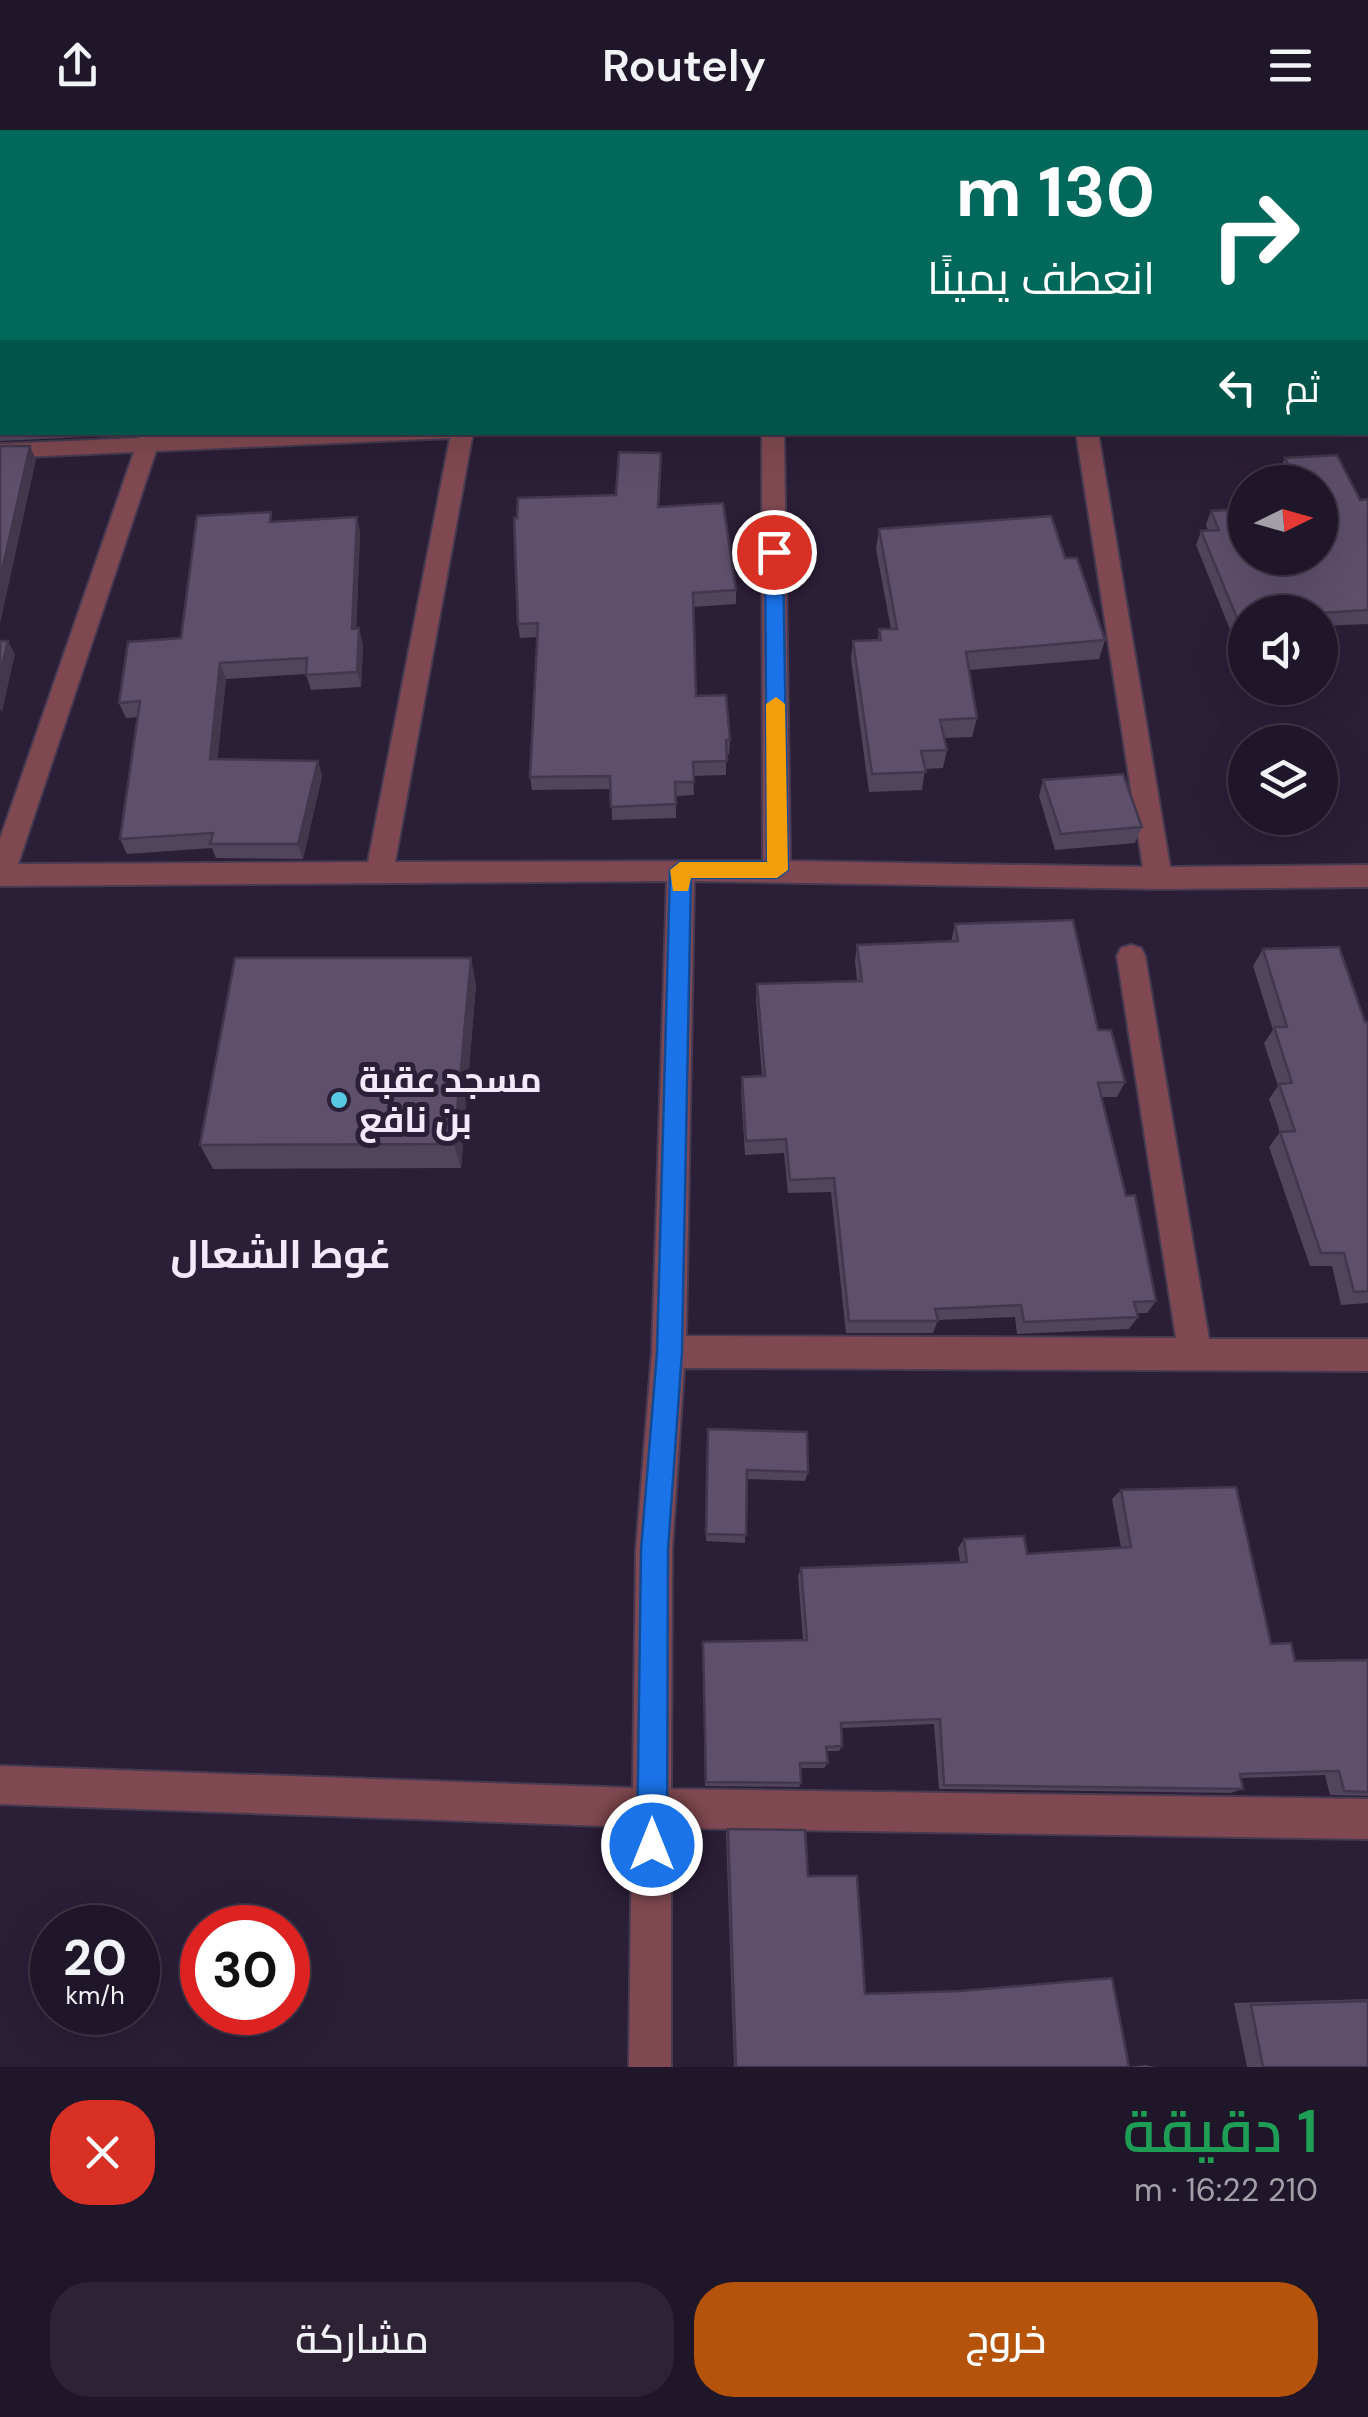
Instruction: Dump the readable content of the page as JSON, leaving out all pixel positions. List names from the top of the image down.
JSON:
{
  "districts": ["غوط الشعال"],
  "places": ["مسجد عقبة بن نافع"],
  "north": "right",
  "page": {
    "header": "Routely",
    "turn": ["130 m", "انعطف يمينًا"],
    "then": "ثم",
    "speed": "20 km/h",
    "limit": "30",
    "heading": ["1 دقيقة", "210 m · 16:22"],
    "buttons": ["خروج", "مشاركة"]
  }
}
